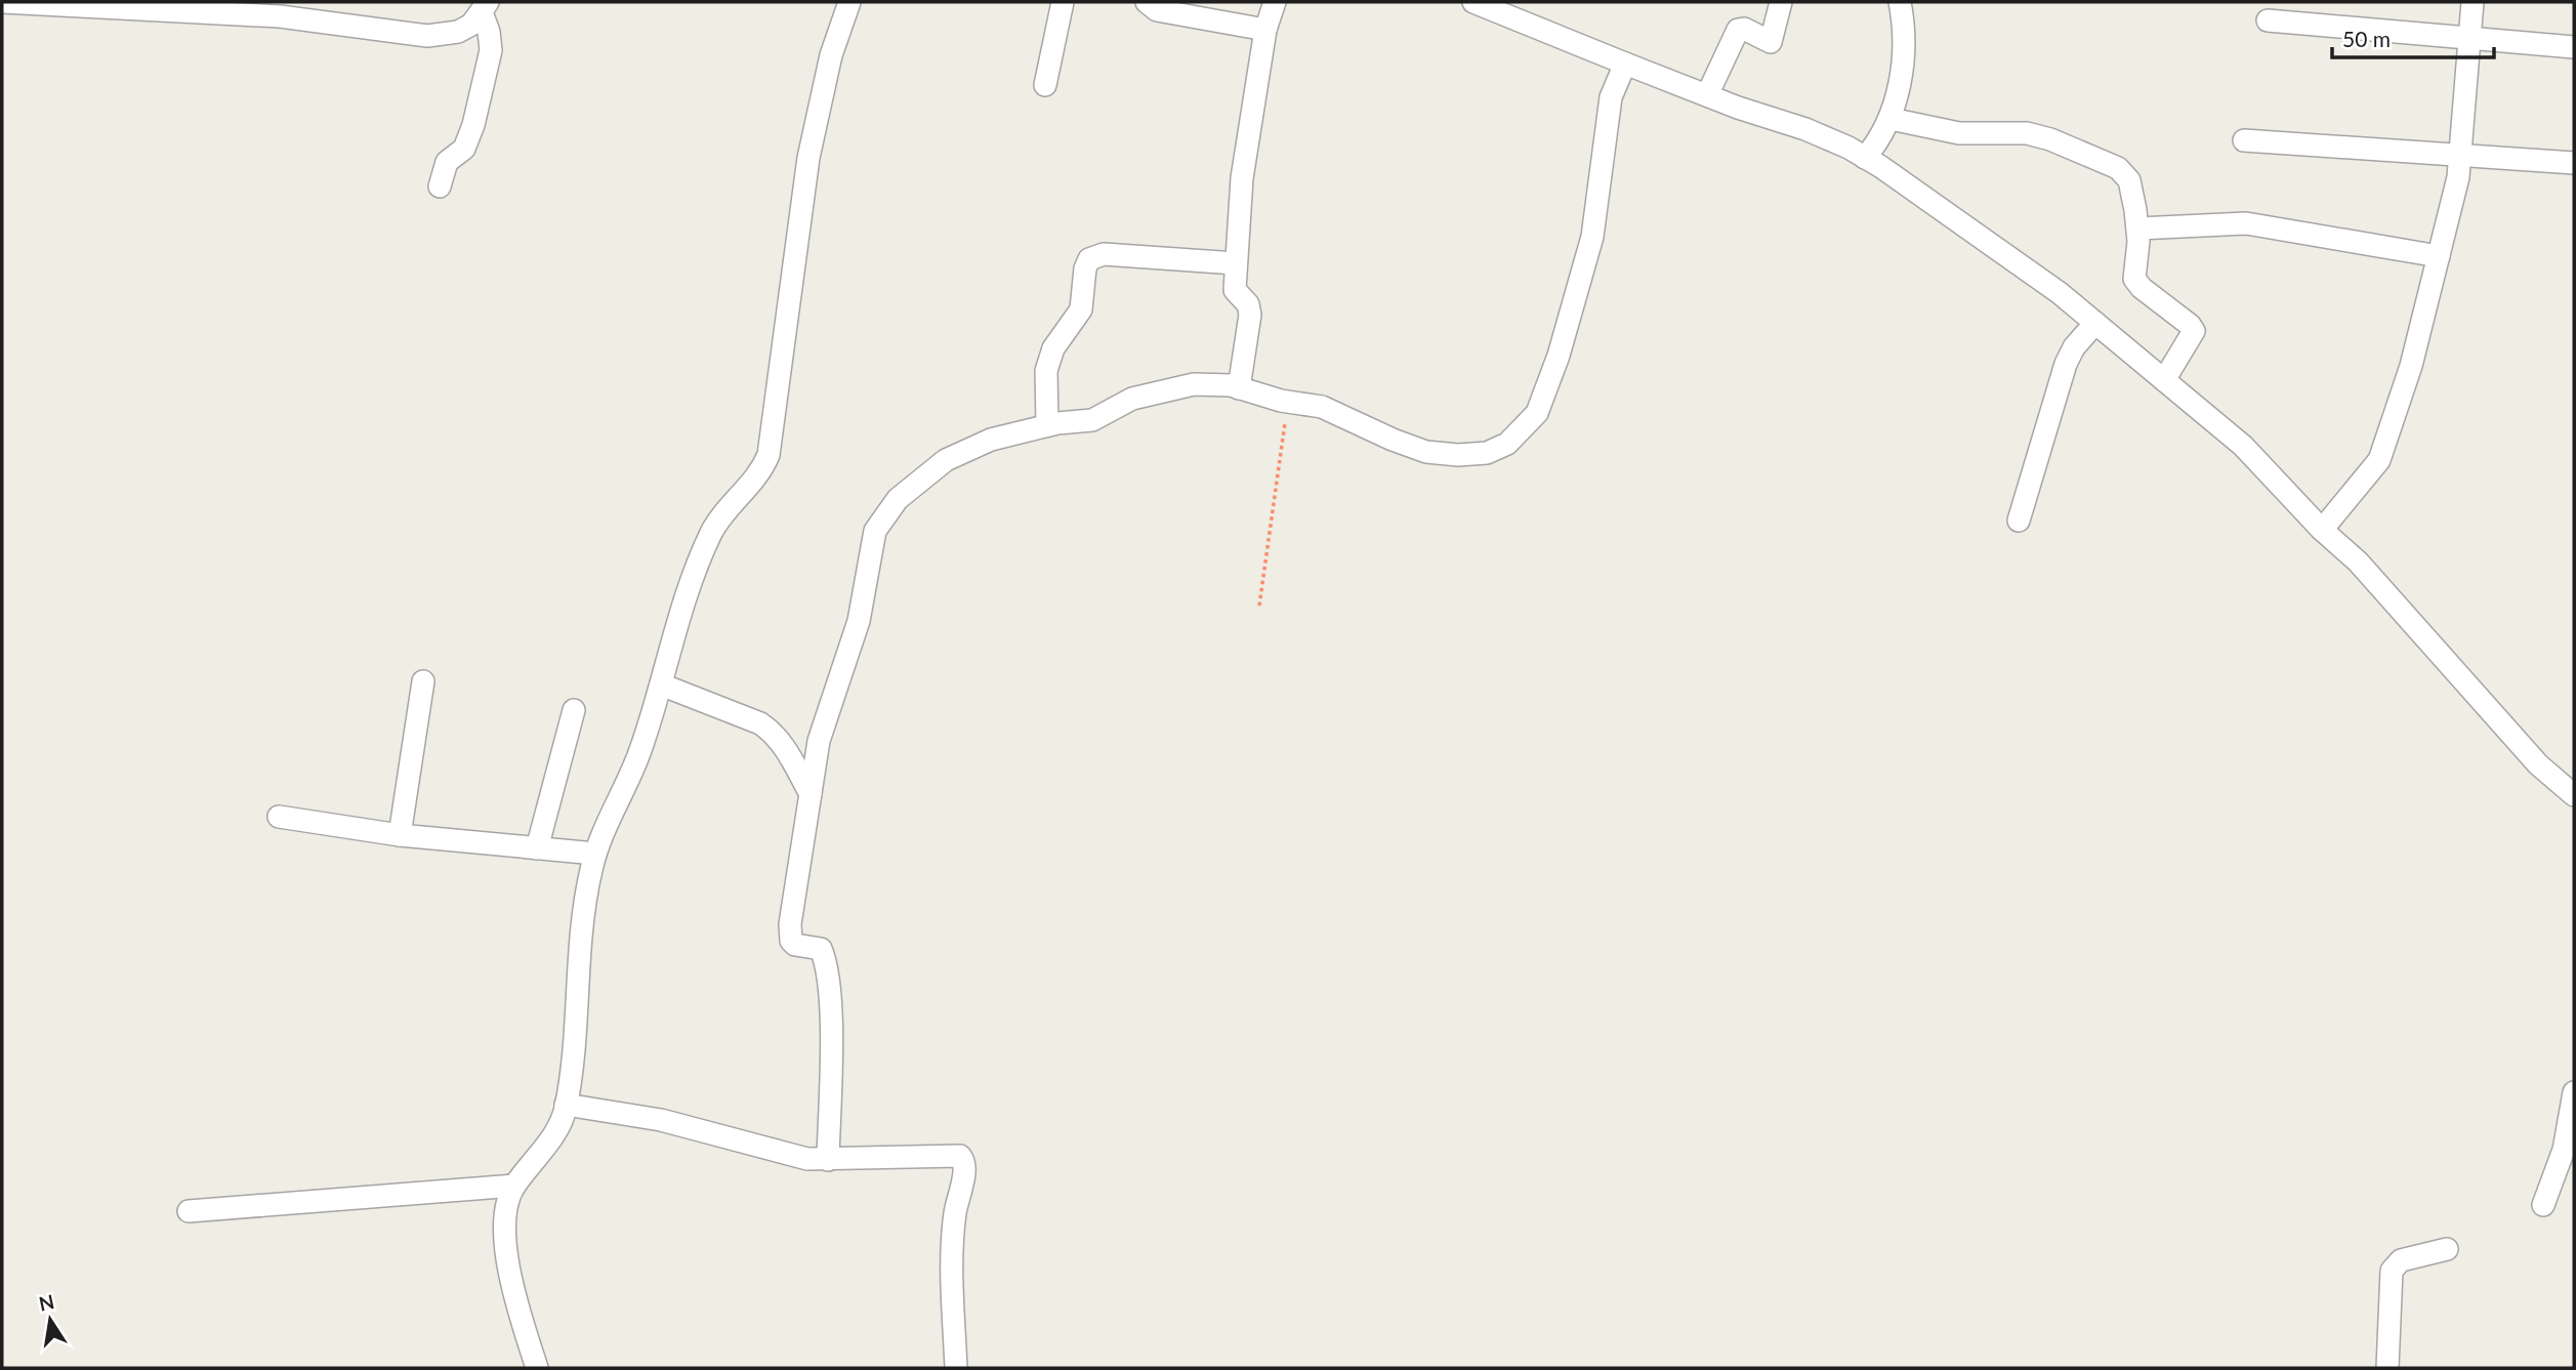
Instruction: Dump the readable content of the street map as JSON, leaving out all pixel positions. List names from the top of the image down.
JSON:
{
  "scale_bar": "50 m",
  "north": "top"
}
